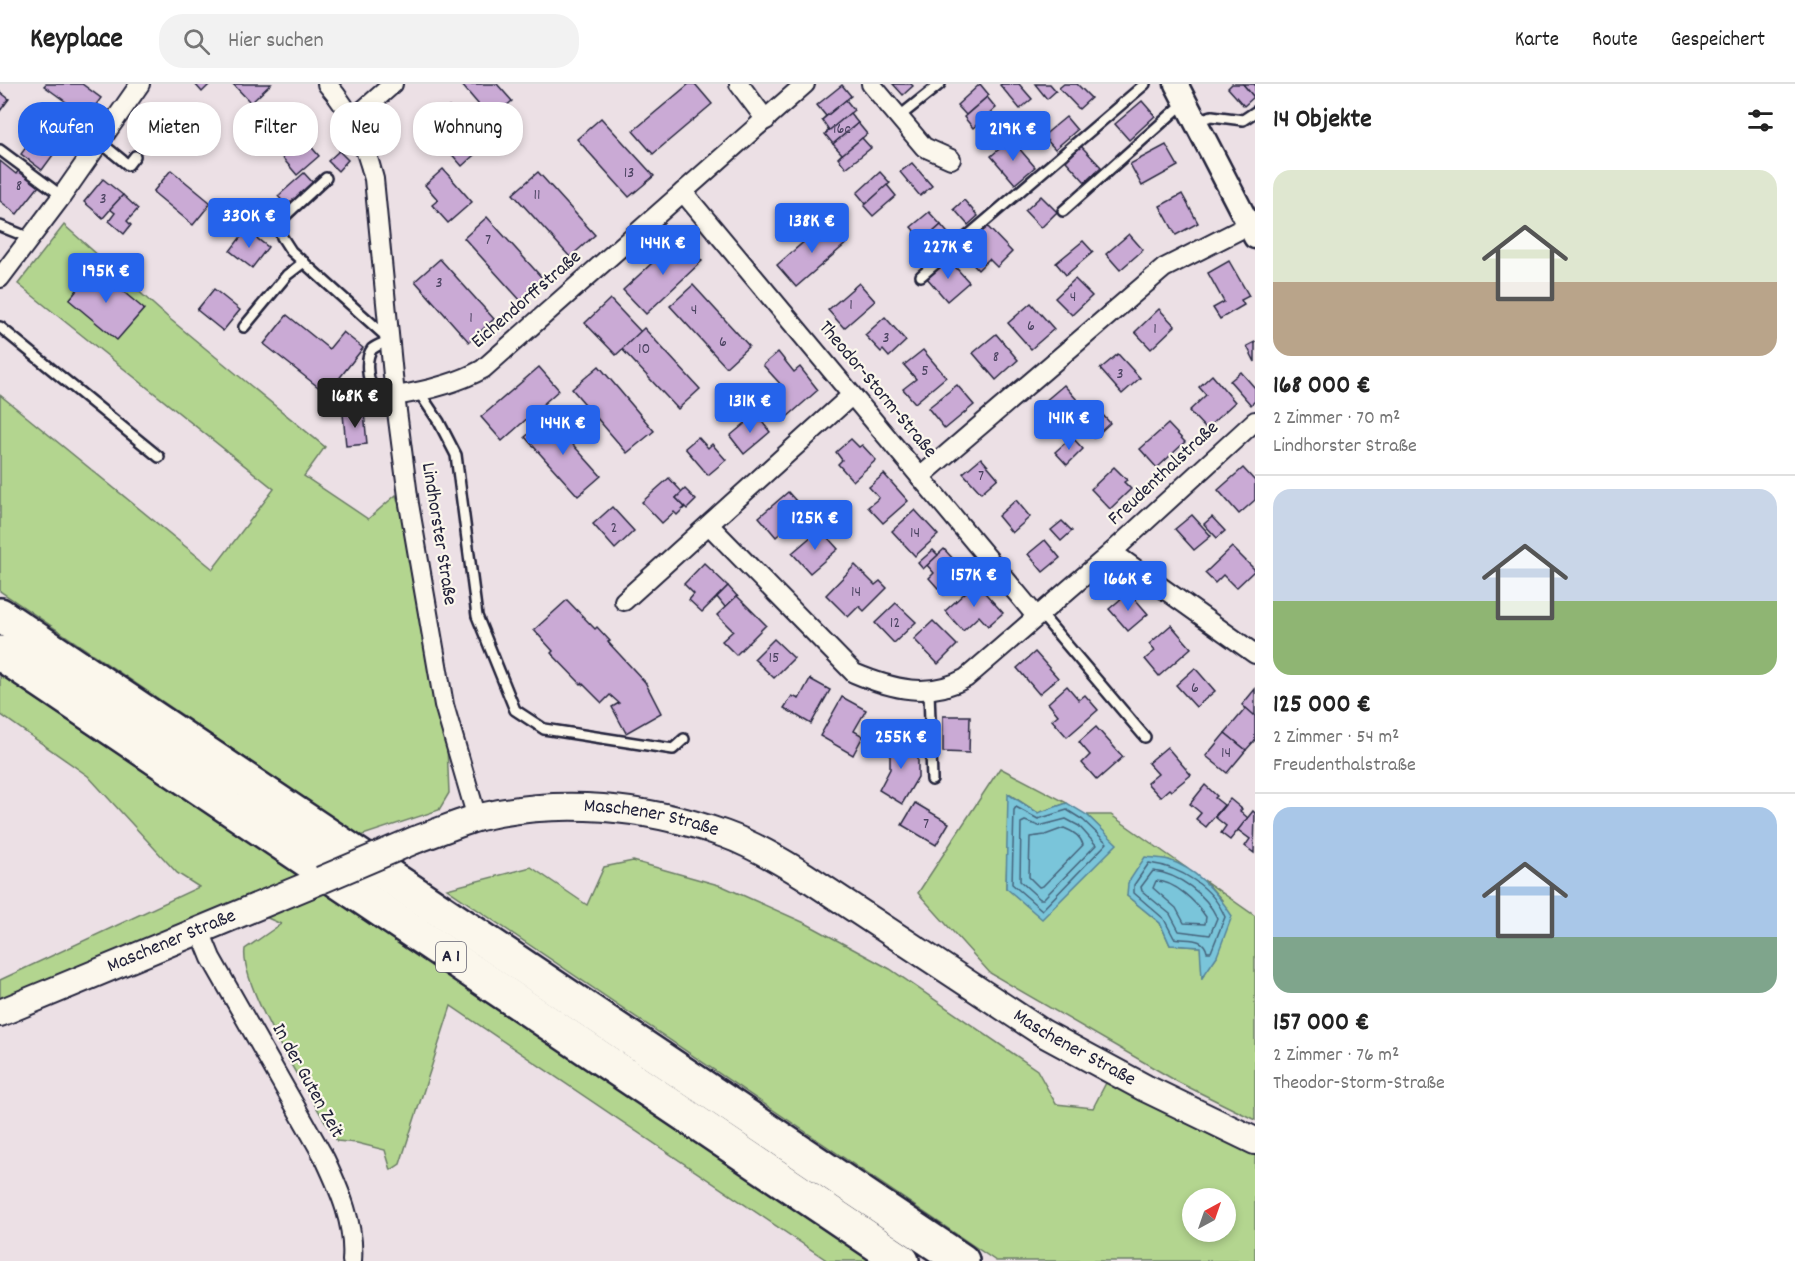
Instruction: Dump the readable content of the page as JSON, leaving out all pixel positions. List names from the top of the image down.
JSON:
{
  "streets": {
    "highway": ["A 1"],
    "main road": ["Maschener Straße"],
    "street": [
      "Eichendorffstraße",
      "Theodor-Storm-Straße",
      "Freudenthalstraße",
      "Lindhorster Straße",
      "In der Guten Zeit"
    ]
  },
  "crossings": [
    ["Eichendorffstraße", "Theodor-Storm-Straße"],
    ["Eichendorffstraße", "Lindhorster Straße"],
    ["Theodor-Storm-Straße", "Freudenthalstraße"],
    ["Lindhorster Straße", "Maschener Straße"],
    ["Maschener Straße", "In der Guten Zeit"]
  ],
  "house_numbers": [
    "16c",
    "13",
    "8",
    "11",
    "3",
    "7",
    "3",
    "4",
    "1",
    "4",
    "1",
    "6",
    "1",
    "3",
    "6",
    "10",
    "8",
    "5",
    "3",
    "7",
    "2",
    "14",
    "14",
    "12",
    "15",
    "6",
    "14",
    "7"
  ],
  "north": "top right",
  "page": {
    "header": "Keyplace",
    "search": "Hier suchen",
    "nav": ["Karte", "Route", "Gespeichert"],
    "heading": "14 Objekte",
    "chip": [
      "Kaufen",
      "Mieten",
      "Filter",
      "Neu",
      "Wohnung"
    ],
    "price": [
      "219K €",
      "330K €",
      "138K €",
      "144K €",
      "227K €",
      "195K €",
      "168K €",
      "131K €",
      "141K €",
      "144K €",
      "125K €",
      "157K €",
      "166K €",
      "255K €"
    ],
    "list": [
      {
        "name": "168 000 €",
        "note": "2 Zimmer · 70 m² · Lindhorster Straße"
      },
      {
        "name": "125 000 €",
        "note": "2 Zimmer · 54 m² · Freudenthalstraße"
      },
      {
        "name": "157 000 €",
        "note": "2 Zimmer · 76 m² · Theodor-Storm-Straße"
      }
    ]
  }
}
